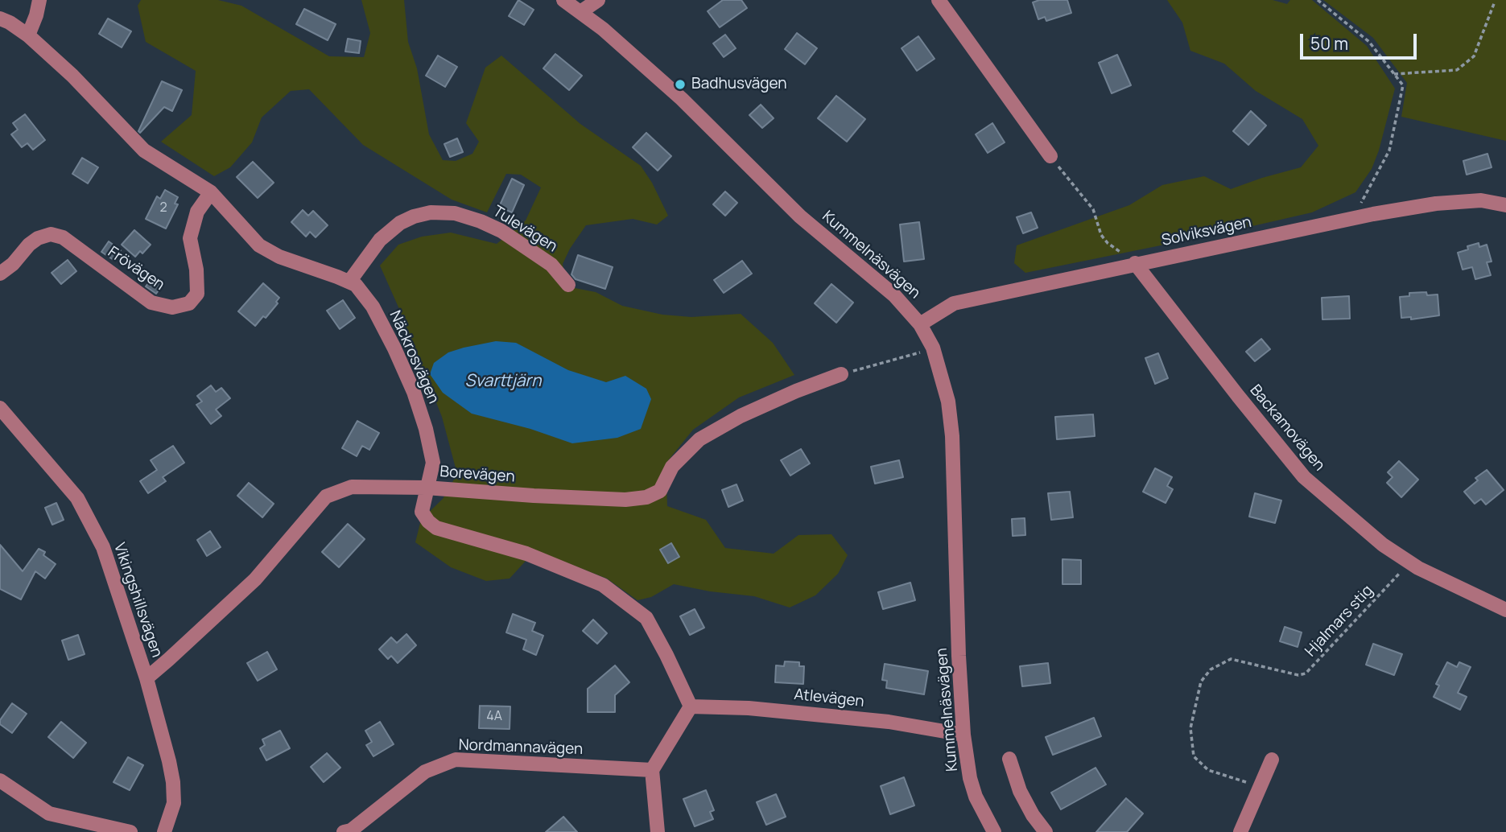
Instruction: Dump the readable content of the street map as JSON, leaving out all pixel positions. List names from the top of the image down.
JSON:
{
  "streets": {
    "street": [
      "Tulevägen",
      "Solviksvägen",
      "Kummelnäsvägen",
      "Frövägen",
      "Näckrosvägen",
      "Backamovägen",
      "Borevägen",
      "Vikingshillsvägen",
      "Atlevägen",
      "Nordmannavägen"
    ],
    "path": ["Hjalmars stig"]
  },
  "crossings": [
    ["Tulevägen", "Näckrosvägen"],
    ["Solviksvägen", "Kummelnäsvägen"],
    ["Solviksvägen", "Backamovägen"],
    ["Kummelnäsvägen", "Atlevägen"],
    ["Frövägen", "Näckrosvägen"],
    ["Näckrosvägen", "Borevägen"],
    ["Näckrosvägen", "Atlevägen"],
    ["Backamovägen", "Hjalmars stig"],
    ["Borevägen", "Vikingshillsvägen"]
  ],
  "water": ["Svarttjärn"],
  "places": ["Badhusvägen"],
  "house_numbers": ["2", "4A"],
  "scale_bar": "50 m"
}
